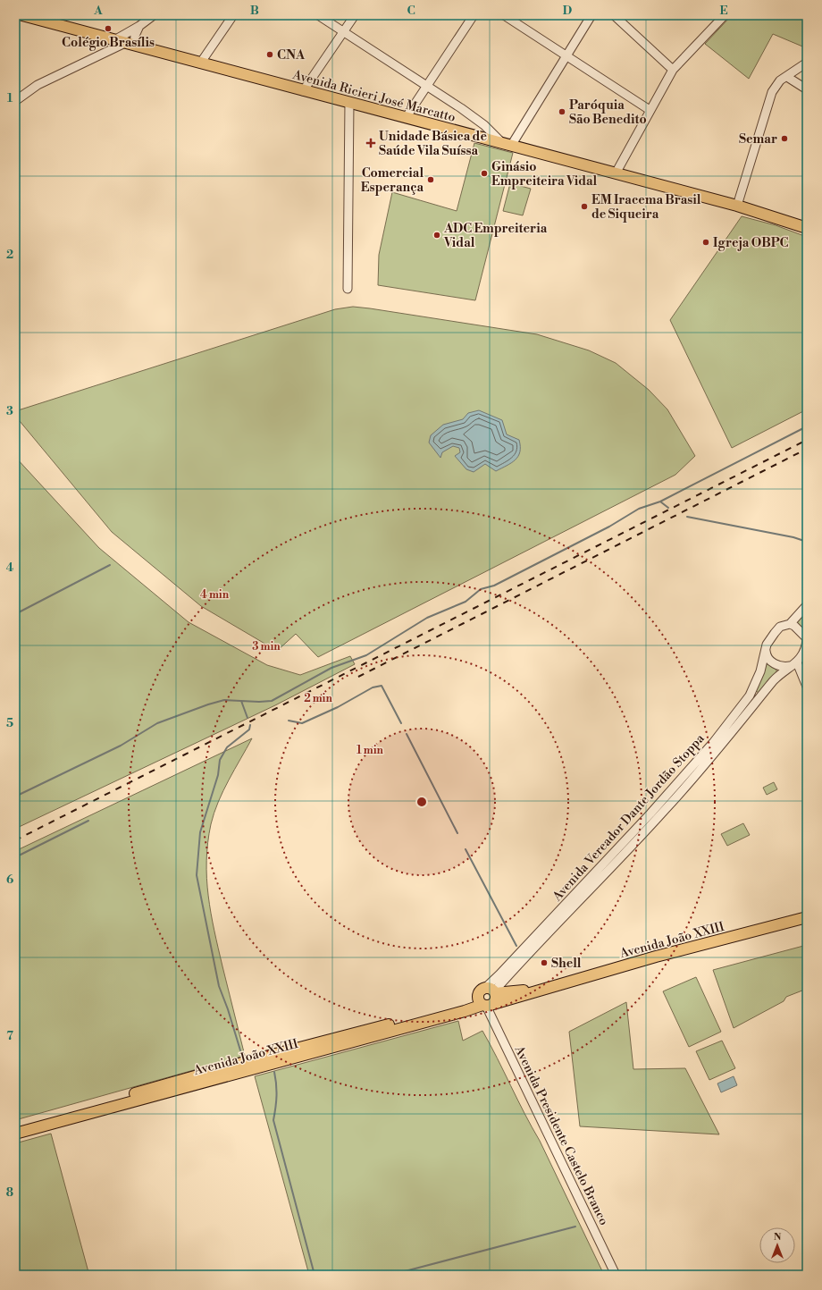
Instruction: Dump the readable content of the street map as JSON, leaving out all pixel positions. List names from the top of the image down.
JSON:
{
  "streets": {
    "main road": ["Avenida Ricieri José Marcatto", "Avenida João XXIII"],
    "street": ["Avenida Vereador Dante Jordão Stoppa", "Avenida Presidente Castelo Branco"]
  },
  "crossings": [
    ["Avenida Vereador Dante Jordão Stoppa", "Avenida João XXIII"],
    ["Avenida Vereador Dante Jordão Stoppa", "Avenida Presidente Castelo Branco"],
    ["Avenida João XXIII", "Avenida Presidente Castelo Branco"]
  ],
  "places": {
    "other": [
      "Colégio Brasílis",
      "CNA",
      "Paróquia São Benedito",
      "Semar",
      "Ginásio Empreiteira Vidal",
      "Comercial Esperança",
      "EM Iracema Brasil de Siqueira",
      "ADC Empreiteria Vidal",
      "Igreja OBPC",
      "Shell"
    ],
    "health": ["Unidade Básica de Saúde Vila Suíssa"]
  },
  "north": "top",
  "grid": {
    "columns": [
      "A",
      "B",
      "C",
      "D",
      "E"
    ],
    "rows": [
      "1",
      "2",
      "3",
      "4",
      "5",
      "6",
      "7",
      "8"
    ]
  },
  "rings": [
    "4 min",
    "3 min",
    "2 min",
    "1 min"
  ]
}
